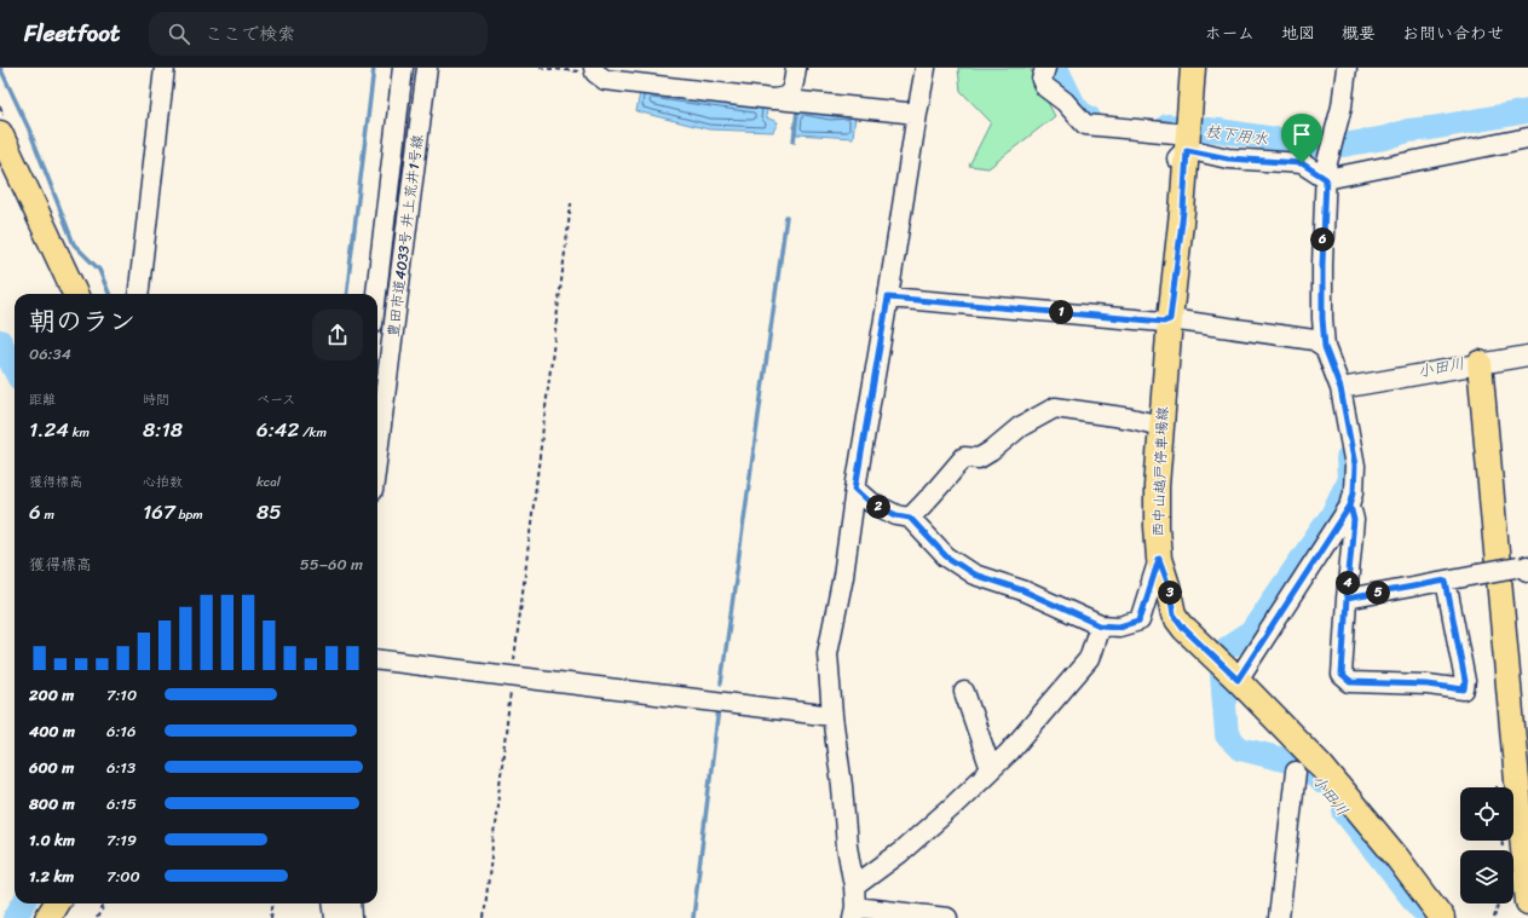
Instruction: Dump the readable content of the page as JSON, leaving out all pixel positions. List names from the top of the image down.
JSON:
{
  "streets": {
    "main road": ["西中山越戸停車場線"],
    "street": ["豊田市道4033号 井上荒井1号線"]
  },
  "water": ["枝下用水", "小田川"],
  "page": {
    "header": "Fleetfoot",
    "search": "ここで検索",
    "nav": [
      "ホーム",
      "地図",
      "概要",
      "お問い合わせ"
    ],
    "pins": [
      "6",
      "1",
      "2",
      "4",
      "3",
      "5"
    ],
    "heading": ["朝のラン", "06:34"],
    "stats": [
      ["距離", "1.24 km"],
      ["時間", "8:18"],
      ["ペース", "6:42 /km"],
      ["獲得標高", "6 m"],
      ["心拍数", "167 bpm"],
      ["kcal", "85"]
    ],
    "chart": ["獲得標高", "55–60 m"],
    "list": [
      {
        "name": "200 m",
        "note": "7:10"
      },
      {
        "name": "400 m",
        "note": "6:16"
      },
      {
        "name": "600 m",
        "note": "6:13"
      },
      {
        "name": "800 m",
        "note": "6:15"
      },
      {
        "name": "1.0 km",
        "note": "7:19"
      },
      {
        "name": "1.2 km",
        "note": "7:00"
      }
    ]
  }
}
